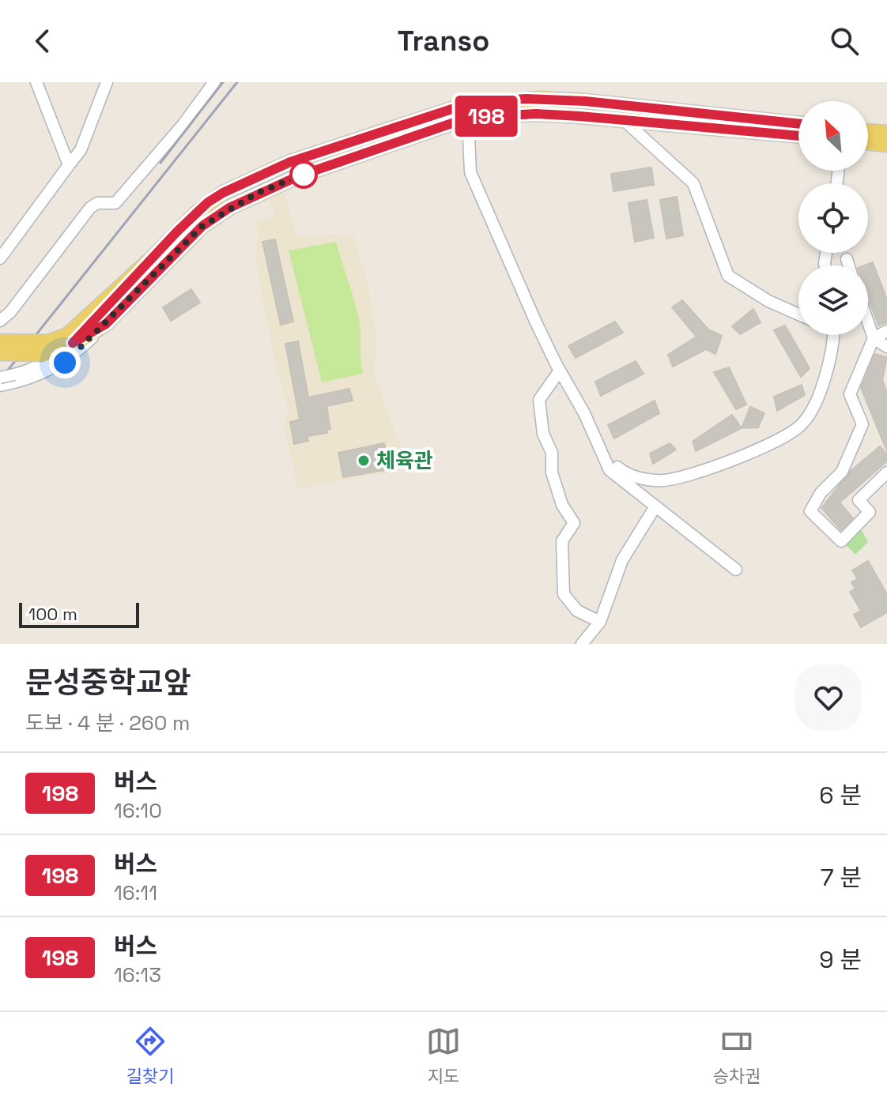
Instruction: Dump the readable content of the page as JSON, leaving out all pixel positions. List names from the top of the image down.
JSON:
{
  "places": ["체육관"],
  "lines": ["bus line 198"],
  "scale_bar": "100 m",
  "north": "top left",
  "page": {
    "header": "Transo",
    "on_map": "198",
    "scale": "100 m",
    "heading": ["문성중학교앞", "도보 · 4 분 · 260 m"],
    "list": [
      {
        "mark": "198",
        "name": "버스",
        "note": "16:10",
        "value": "6 분"
      },
      {
        "mark": "198",
        "name": "버스",
        "note": "16:11",
        "value": "7 분"
      },
      {
        "mark": "198",
        "name": "버스",
        "note": "16:13",
        "value": "9 분"
      }
    ],
    "tabs": ["길찾기", "지도", "승차권"]
  }
}
